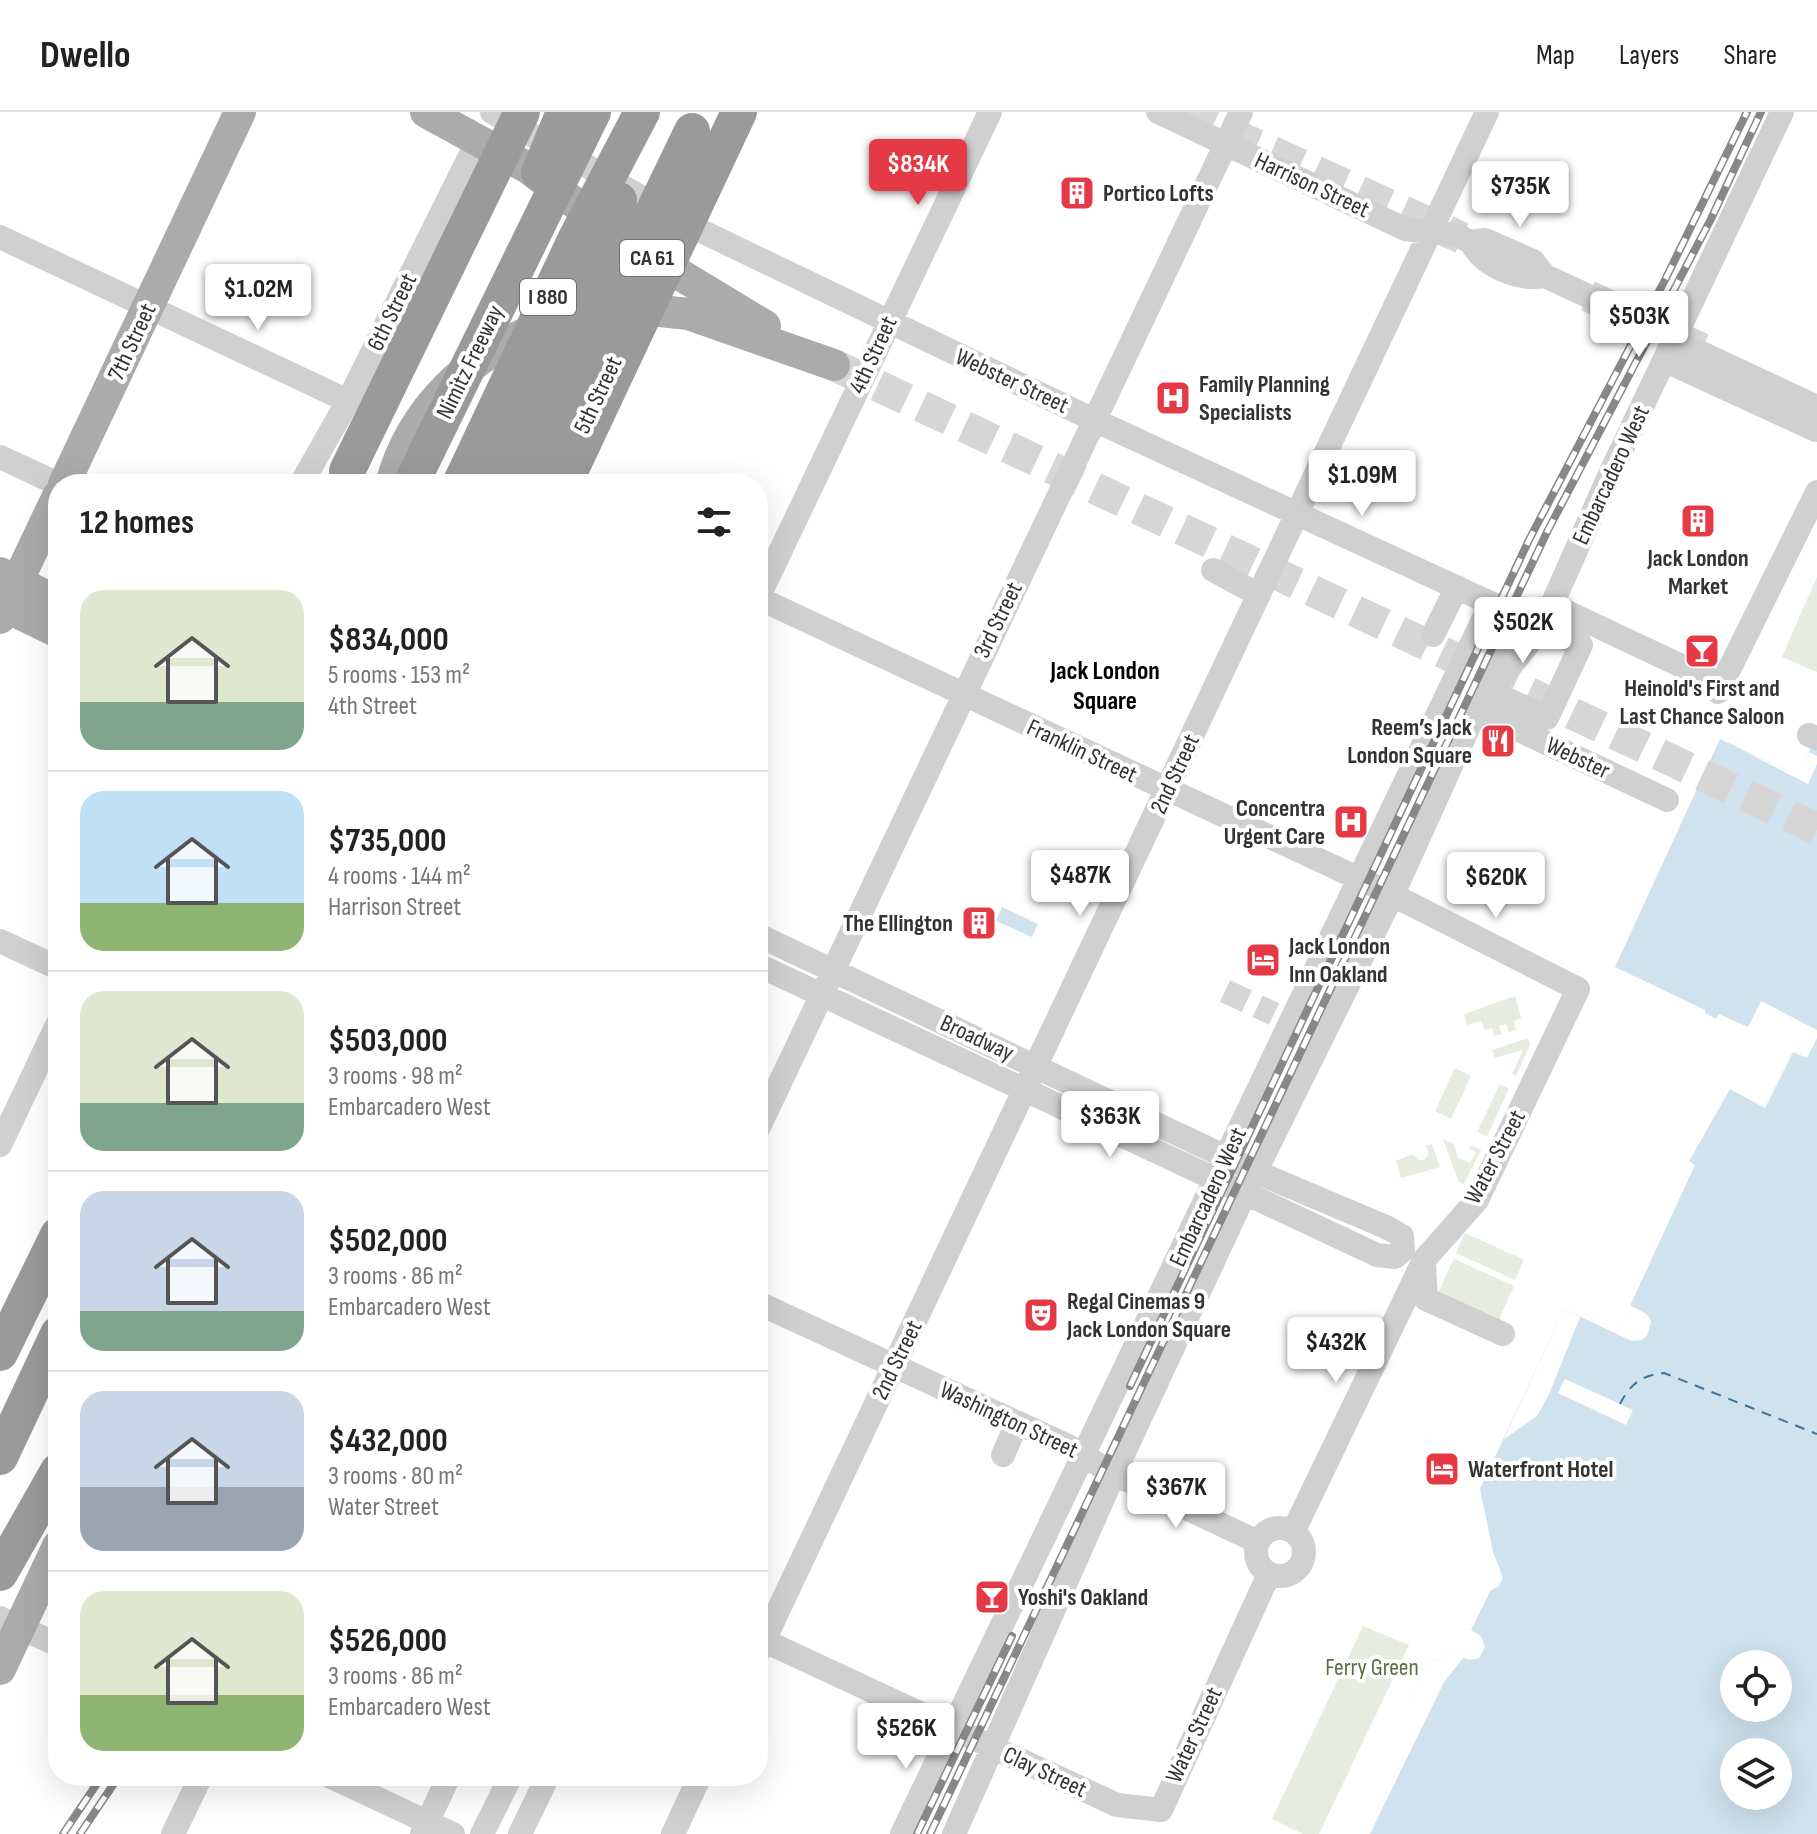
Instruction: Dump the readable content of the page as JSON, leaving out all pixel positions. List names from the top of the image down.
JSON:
{
  "streets": {
    "highway": ["I 880", "Nimitz Freeway"],
    "main road": ["CA 61", "7th Street", "Webster Street"],
    "street": [
      "Harrison Street",
      "6th Street",
      "4th Street",
      "5th Street",
      "Embarcadero West",
      "3rd Street",
      "Franklin Street",
      "Webster",
      "2nd Street",
      "Broadway",
      "Water Street",
      "Washington Street",
      "Clay Street"
    ]
  },
  "crossings": [
    ["Harrison Street", "3rd Street"],
    ["Harrison Street", "2nd Street"],
    ["6th Street", "Webster Street"],
    ["4th Street", "Webster Street"],
    ["Webster Street", "Embarcadero West"],
    ["Webster Street", "3rd Street"],
    ["Webster Street", "2nd Street"],
    ["Embarcadero West", "Franklin Street"],
    ["Embarcadero West", "Webster"],
    ["Embarcadero West", "Broadway"],
    ["Embarcadero West", "Washington Street"],
    ["Embarcadero West", "Clay Street"],
    ["3rd Street", "Franklin Street"],
    ["3rd Street", "Broadway"],
    ["Franklin Street", "2nd Street"],
    ["Franklin Street", "Water Street"],
    ["2nd Street", "Broadway"],
    ["2nd Street", "Washington Street"],
    ["Broadway", "Water Street"],
    ["Water Street", "Washington Street"],
    ["Water Street", "Clay Street"]
  ],
  "districts": ["Jack London Square"],
  "parks": ["Ferry Green"],
  "places": {
    "building": ["Portico Lofts", "Jack London Market", "The Ellington"],
    "hospital": ["Family Planning Specialists", "Concentra Urgent Care"],
    "bar": ["Heinold's First and Last Chance Saloon", "Yoshi's Oakland"],
    "restaurant": ["Reem’s Jack London Square"],
    "hotel": ["Jack London Inn Oakland", "Waterfront Hotel"],
    "theatre": ["Regal Cinemas 9 Jack London Square"]
  },
  "page": {
    "header": "Dwello",
    "nav": ["Map", "Layers", "Share"],
    "price": [
      "$834K",
      "$735K",
      "$1.02M",
      "$503K",
      "$1.09M",
      "$502K",
      "$487K",
      "$620K",
      "$363K",
      "$432K",
      "$367K",
      "$526K"
    ],
    "heading": "12 homes",
    "list": [
      {
        "name": "$834,000",
        "note": "5 rooms · 153 m² · 4th Street"
      },
      {
        "name": "$735,000",
        "note": "4 rooms · 144 m² · Harrison Street"
      },
      {
        "name": "$503,000",
        "note": "3 rooms · 98 m² · Embarcadero West"
      },
      {
        "name": "$502,000",
        "note": "3 rooms · 86 m² · Embarcadero West"
      },
      {
        "name": "$432,000",
        "note": "3 rooms · 80 m² · Water Street"
      },
      {
        "name": "$526,000",
        "note": "3 rooms · 86 m² · Embarcadero West"
      }
    ]
  }
}
